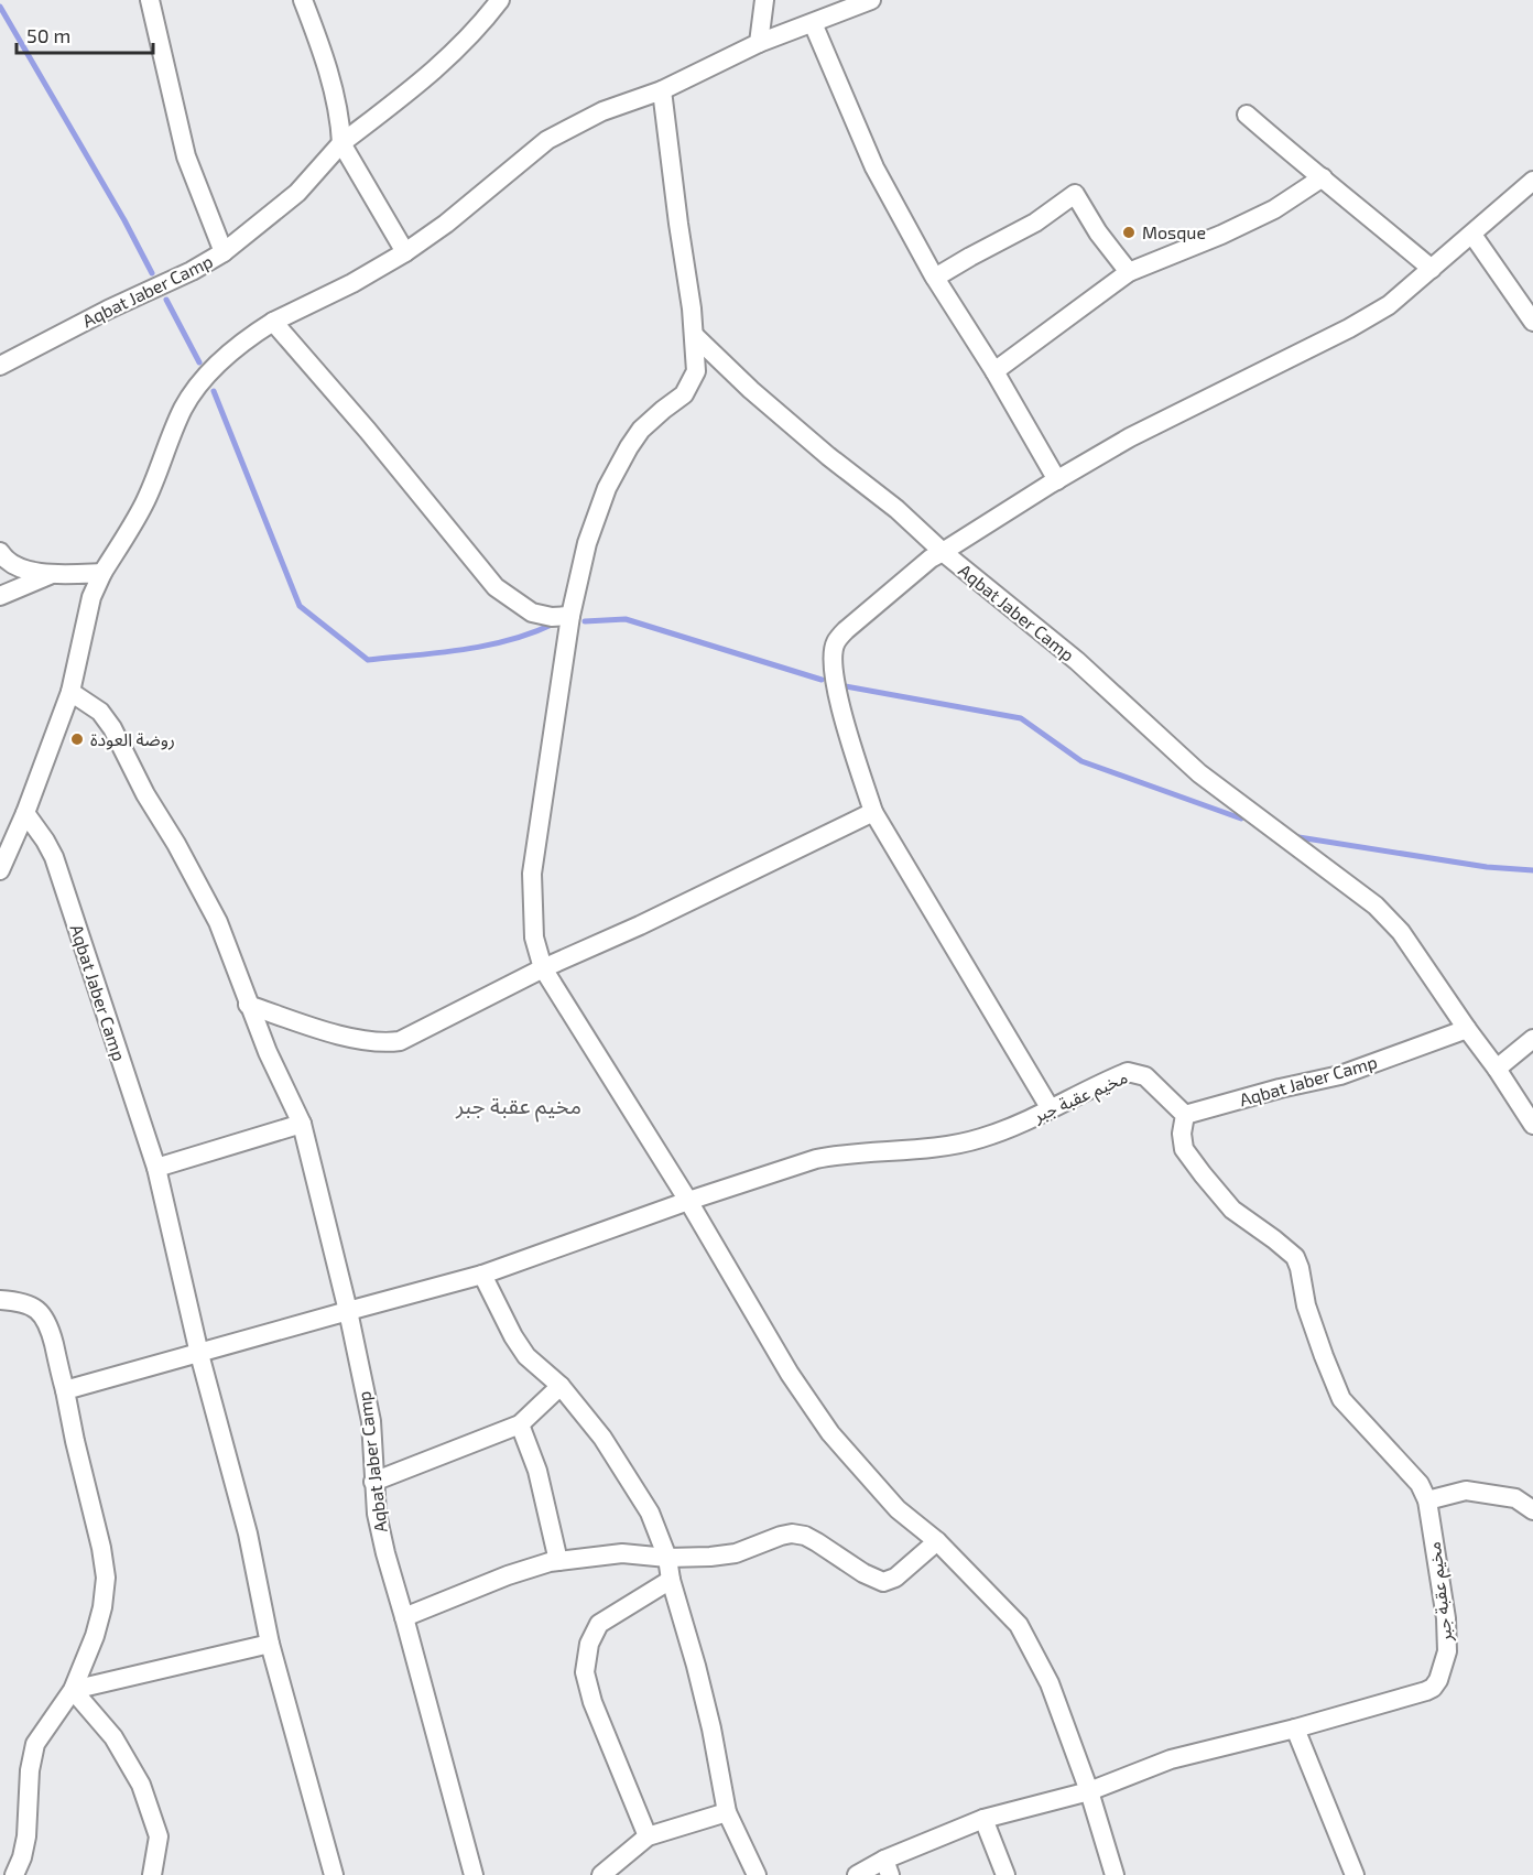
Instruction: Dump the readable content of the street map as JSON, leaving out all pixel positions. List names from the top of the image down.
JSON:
{
  "streets": {
    "street": ["Aqbat Jaber Camp", "مخيم عقبة جبر"]
  },
  "crossings": [
    ["Aqbat Jaber Camp", "مخيم عقبة جبر"]
  ],
  "districts": ["مخيم عقبة جبر"],
  "places": ["Mosque", "روضة العودة"],
  "scale_bar": "50 m"
}
